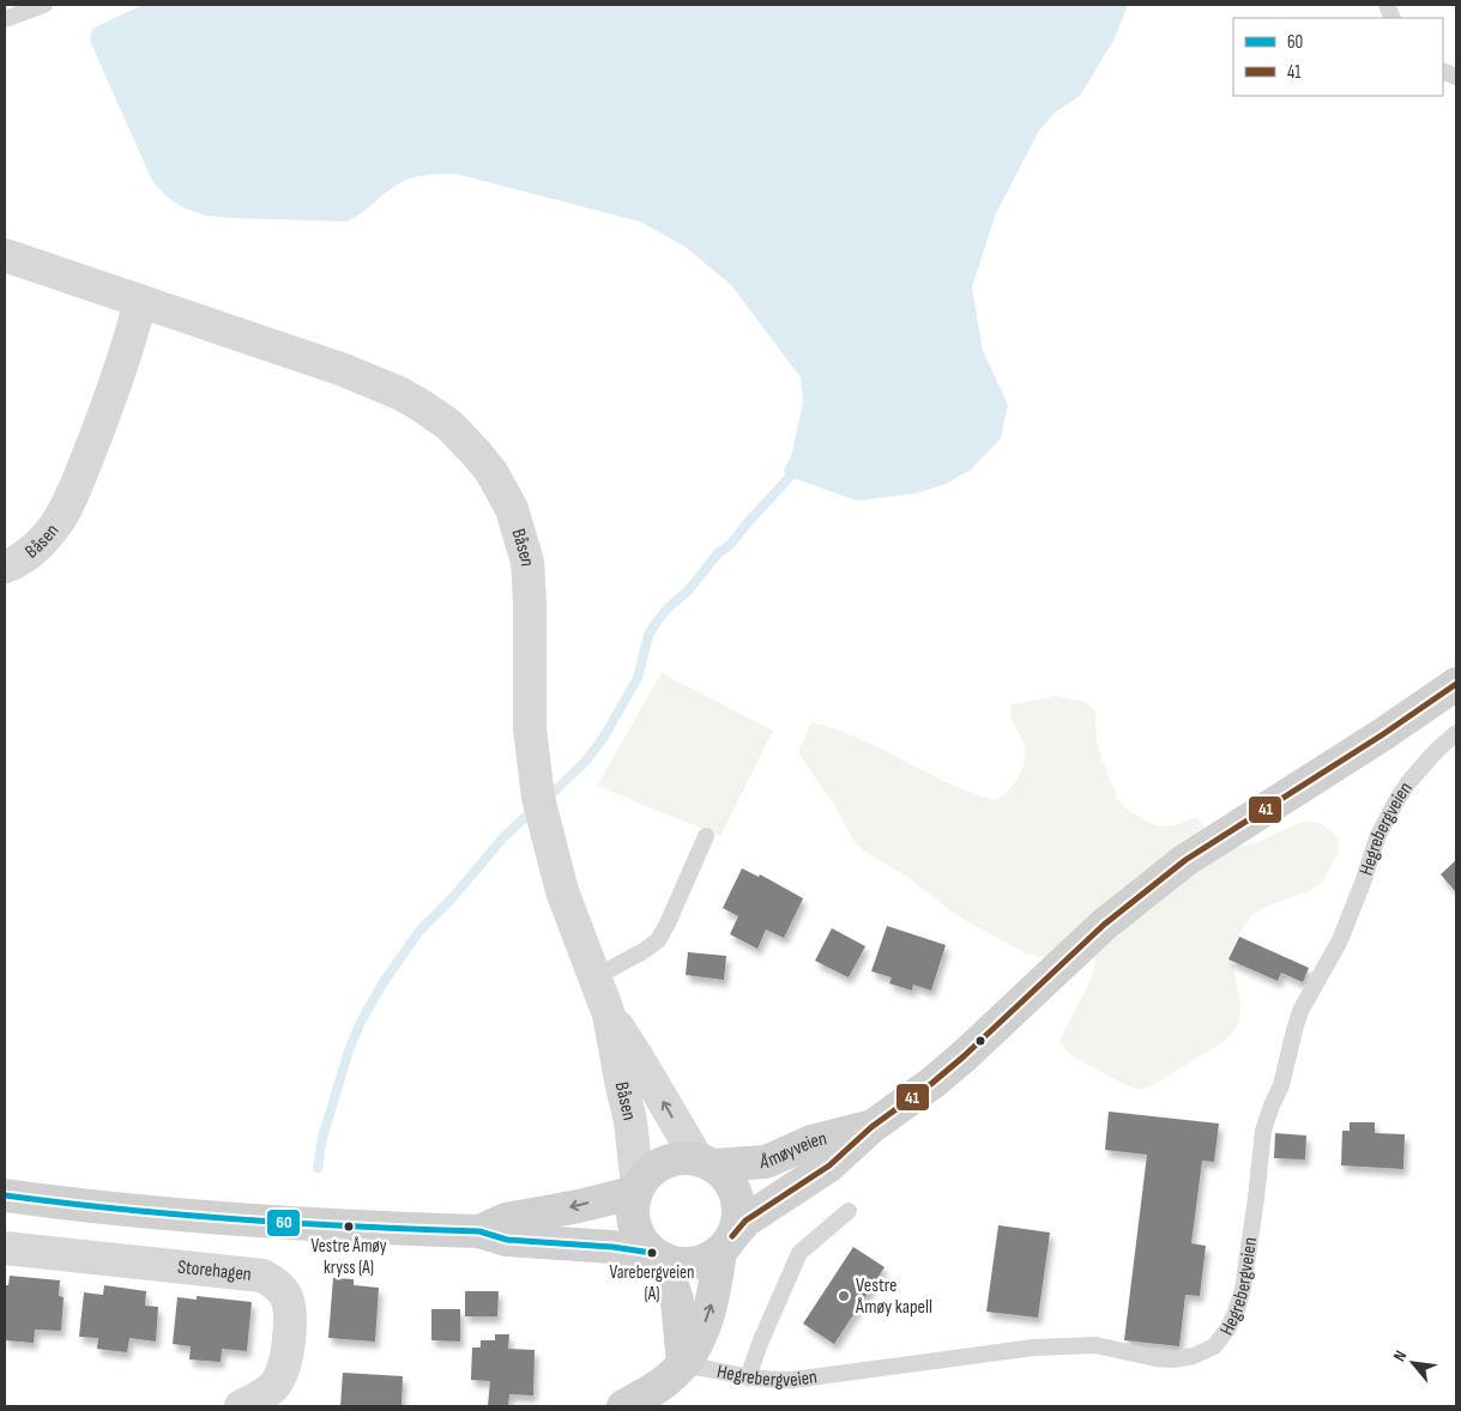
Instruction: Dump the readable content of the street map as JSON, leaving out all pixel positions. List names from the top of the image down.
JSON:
{
  "streets": {
    "main road": ["Hegrebergveien", "Åmøyveien"],
    "street": ["Båsen", "Storehagen"]
  },
  "crossings": [
    ["Båsen", "Hegrebergveien"],
    ["Båsen", "Åmøyveien"],
    ["Hegrebergveien", "Åmøyveien"]
  ],
  "places": ["Vestre Åmøy kryss (A)", "Varebergveien (A)", "Vestre Åmøy kapell"],
  "lines": ["transit line 41", "transit line 60"],
  "legend": ["60", "41"],
  "north": "top left"
}
